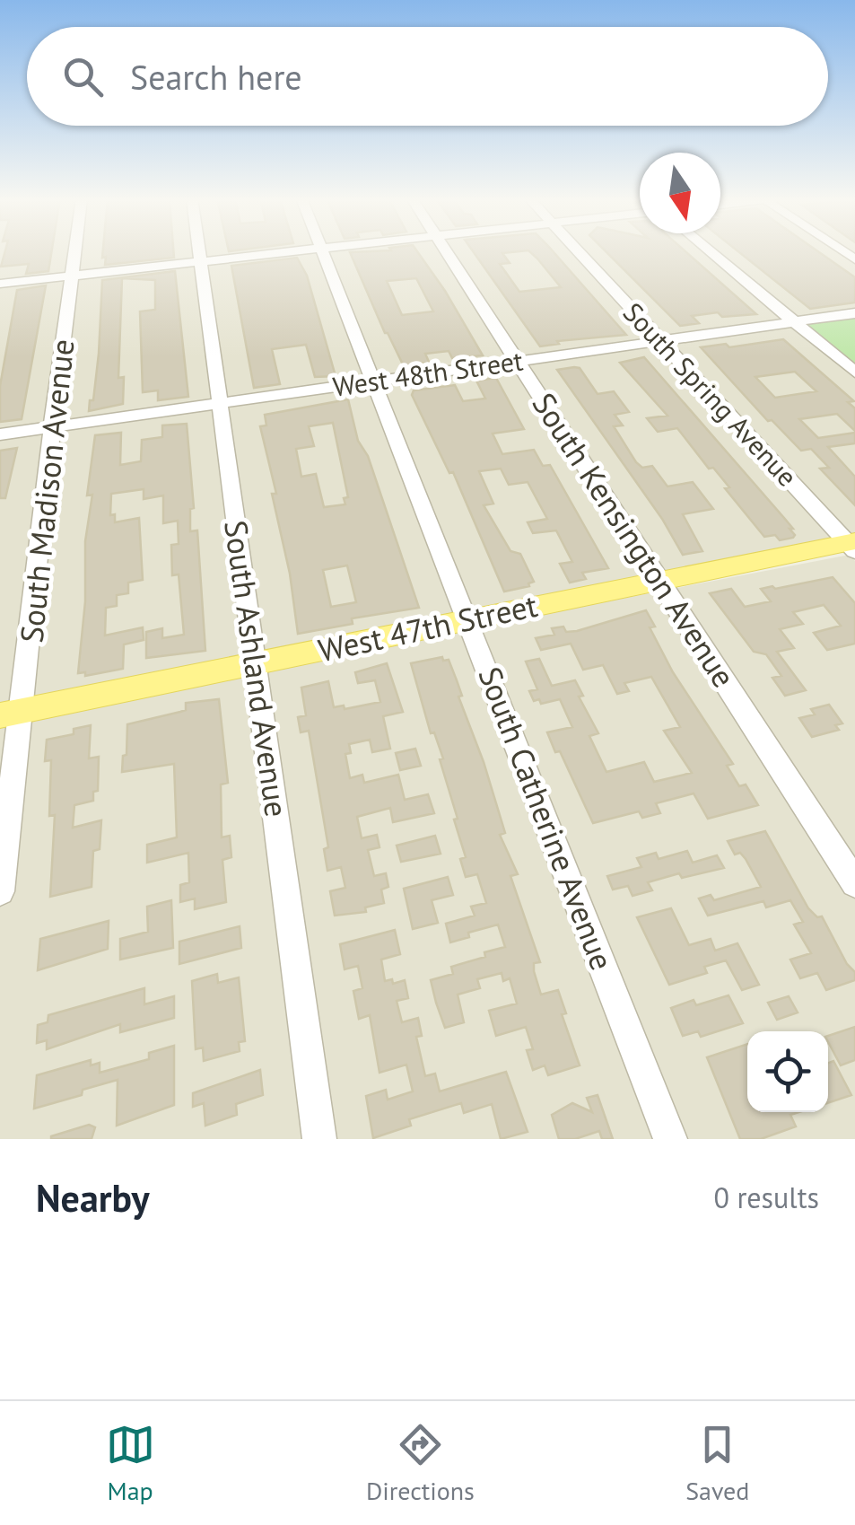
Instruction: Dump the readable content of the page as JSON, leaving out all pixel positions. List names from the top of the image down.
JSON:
{
  "streets": {
    "main road": ["West 47th Street"],
    "street": [
      "West 48th Street",
      "South Spring Avenue",
      "South Madison Avenue",
      "South Kensington Avenue",
      "South Ashland Avenue",
      "South Catherine Avenue"
    ]
  },
  "crossings": [
    ["West 48th Street", "South Spring Avenue"],
    ["West 48th Street", "South Madison Avenue"],
    ["West 48th Street", "South Kensington Avenue"],
    ["West 48th Street", "South Ashland Avenue"],
    ["West 48th Street", "South Catherine Avenue"],
    ["South Spring Avenue", "West 47th Street"],
    ["South Madison Avenue", "West 47th Street"],
    ["South Kensington Avenue", "West 47th Street"],
    ["West 47th Street", "South Ashland Avenue"],
    ["West 47th Street", "South Catherine Avenue"]
  ],
  "north": "bottom",
  "page": {
    "search": "Search here",
    "heading": ["Nearby", "0 results"],
    "nav": ["Map", "Directions", "Saved"]
  }
}
